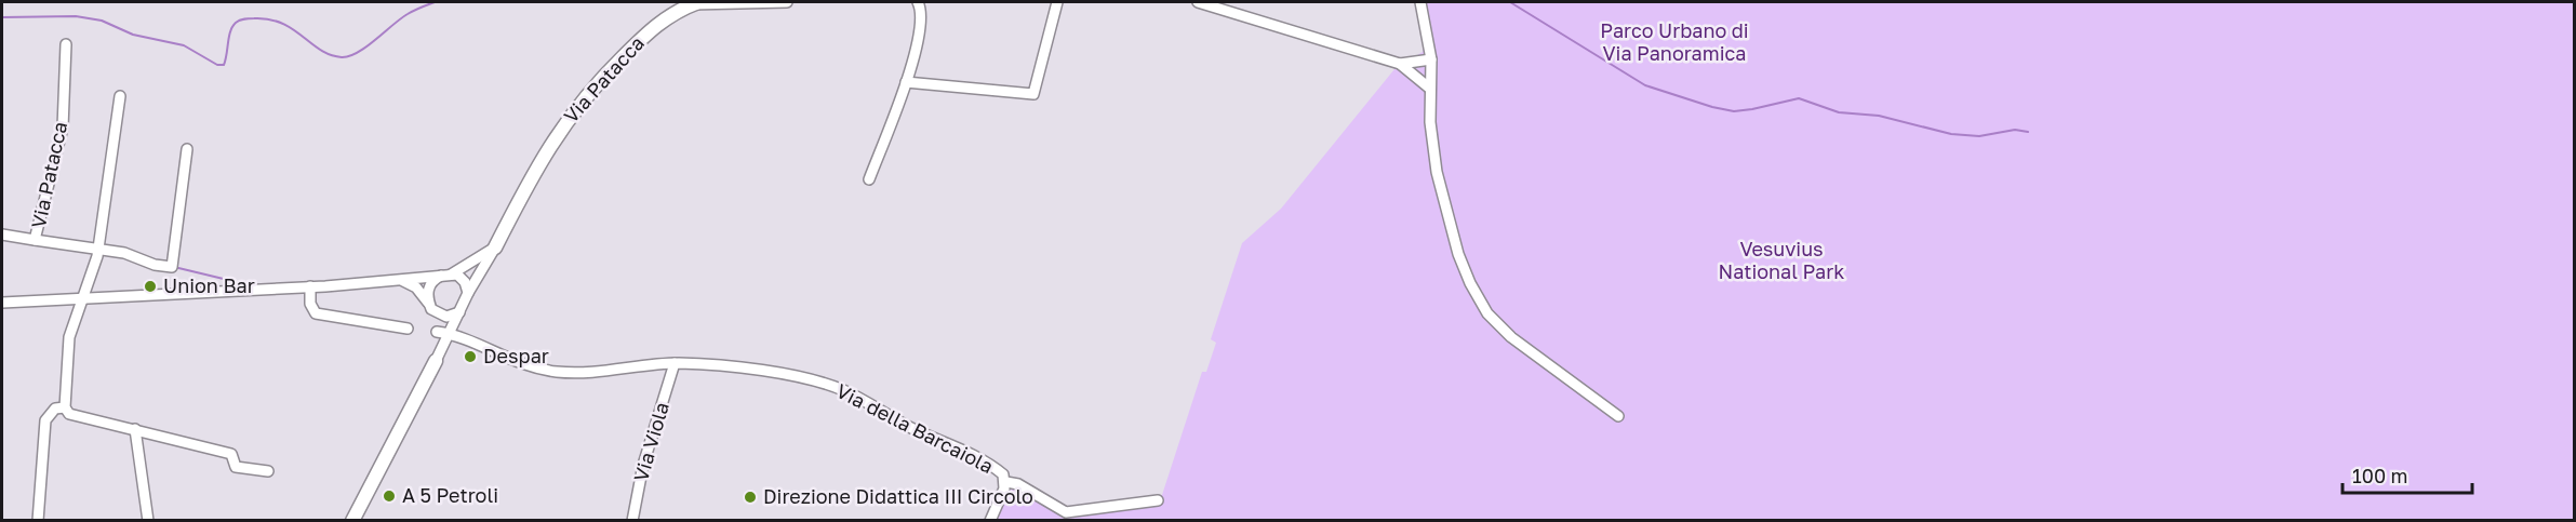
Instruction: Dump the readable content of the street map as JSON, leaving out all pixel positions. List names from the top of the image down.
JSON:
{
  "streets": {
    "main road": ["Via Patacca"],
    "street": ["Via della Barcaiola", "Via Viola"]
  },
  "crossings": [
    ["Via della Barcaiola", "Via Viola"]
  ],
  "parks": ["Parco Urbano di Via Panoramica", "Vesuvius National Park"],
  "places": [
    "Union Bar",
    "Despar",
    "A 5 Petroli",
    "Direzione Didattica III Circolo"
  ],
  "scale_bar": "100 m"
}
